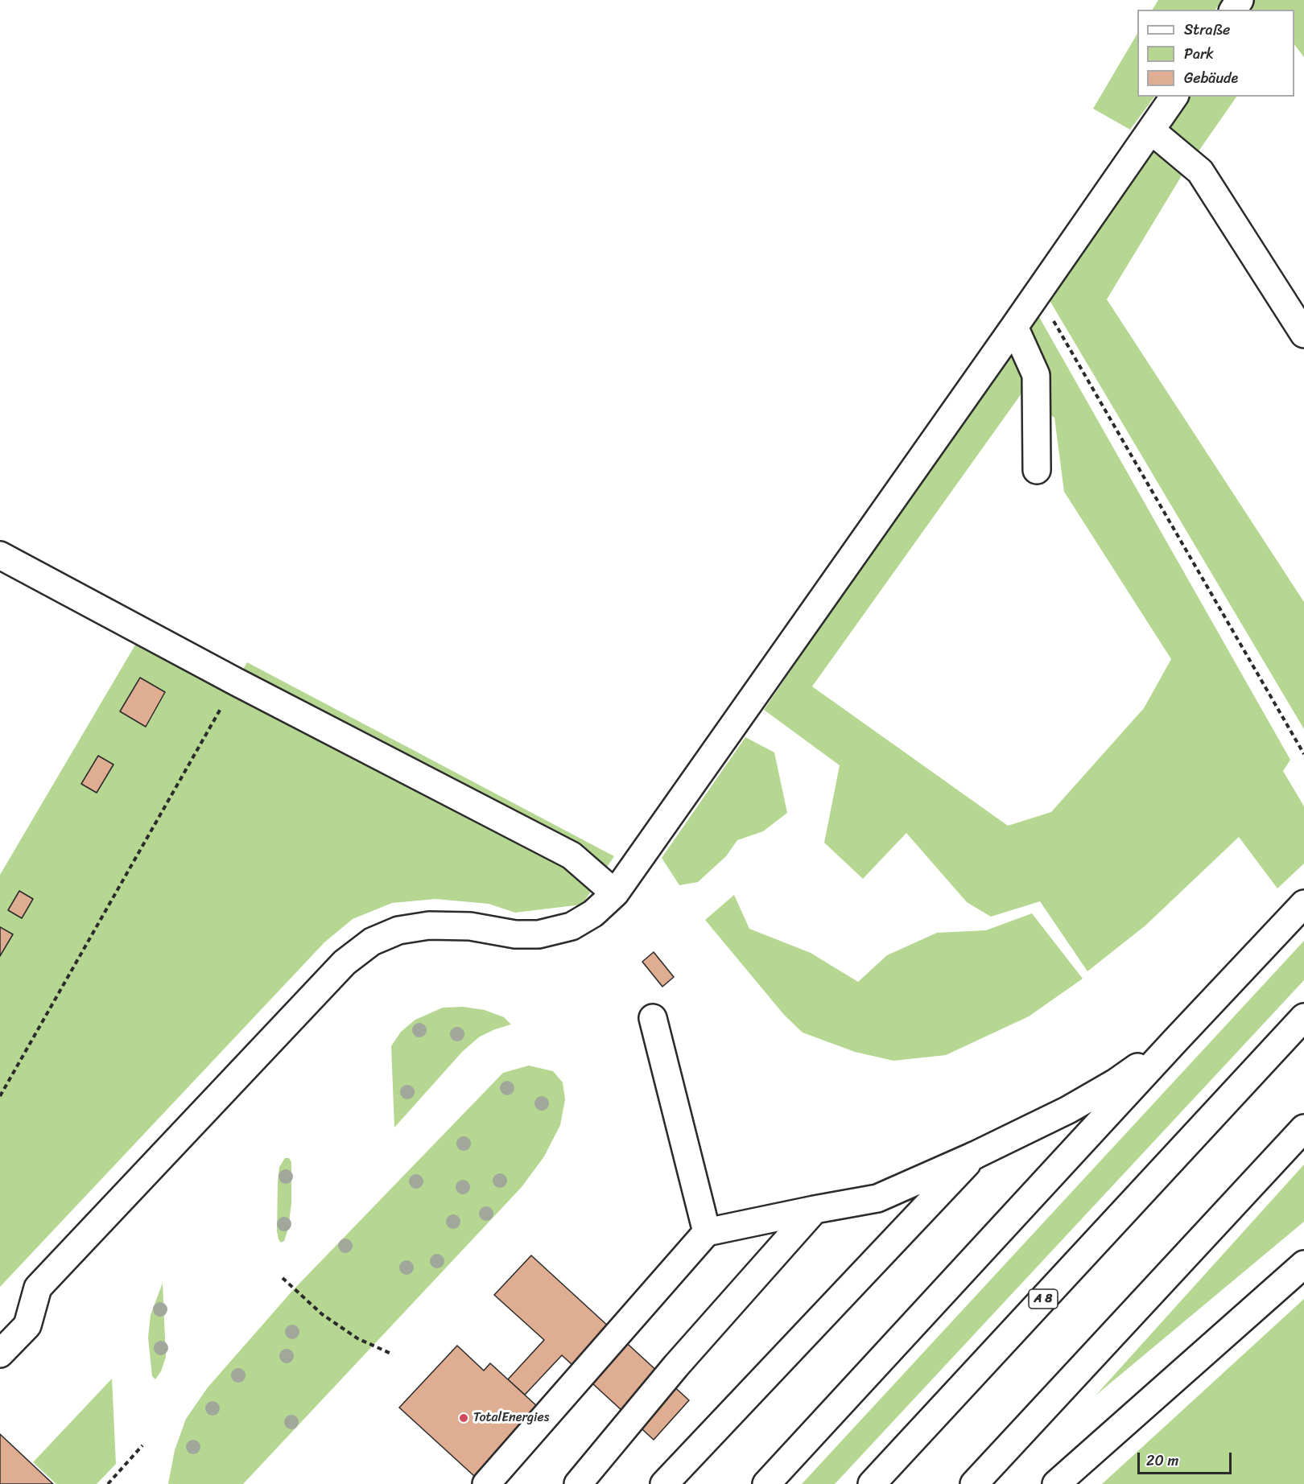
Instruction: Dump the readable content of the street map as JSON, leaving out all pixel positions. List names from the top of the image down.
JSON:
{
  "streets": {
    "main road": ["A 8"]
  },
  "places": ["TotalEnergies"],
  "legend": ["Straße", "Park", "Gebäude"],
  "scale_bar": "20 m"
}
